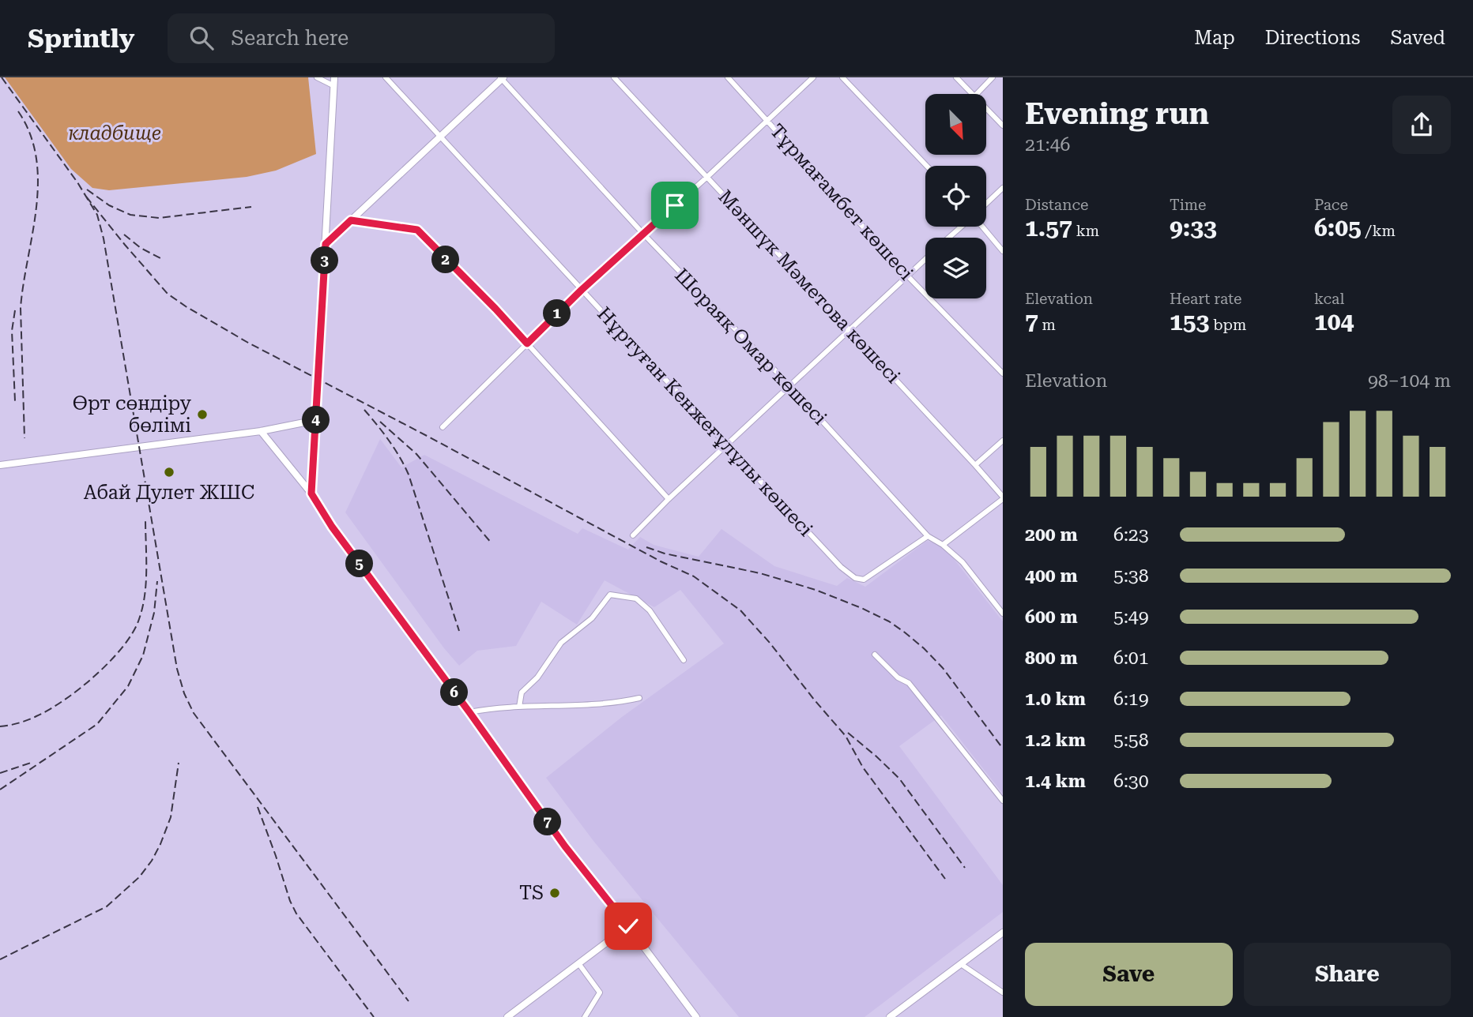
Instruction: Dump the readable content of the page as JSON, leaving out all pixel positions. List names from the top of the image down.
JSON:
{
  "streets": {
    "street": [
      "Тұрмағамбет көшесі",
      "Мәншүк Мәметова көшесі",
      "Шораяқ Омар көшесі",
      "Нұртуған Кенжеғұлұлы көшесі"
    ]
  },
  "crossings": [
    ["Шораяқ Омар көшесі", "Нұртуған Кенжеғұлұлы көшесі"]
  ],
  "parks": ["кладбище"],
  "places": ["Өрт сөндіру бөлімі", "Абай Дулет ЖШС", "TS"],
  "north": "bottom right",
  "page": {
    "header": "Sprintly",
    "search": "Search here",
    "nav": ["Map", "Directions", "Saved"],
    "heading": ["Evening run", "21:46"],
    "stats": [
      ["Distance", "1.57 km"],
      ["Time", "9:33"],
      ["Pace", "6:05 /km"],
      ["Elevation", "7 m"],
      ["Heart rate", "153 bpm"],
      ["kcal", "104"]
    ],
    "pins": [
      "2",
      "3",
      "1",
      "4",
      "5",
      "6",
      "7"
    ],
    "chart": ["Elevation", "98–104 m"],
    "list": [
      {
        "name": "200 m",
        "note": "6:23"
      },
      {
        "name": "400 m",
        "note": "5:38"
      },
      {
        "name": "600 m",
        "note": "5:49"
      },
      {
        "name": "800 m",
        "note": "6:01"
      },
      {
        "name": "1.0 km",
        "note": "6:19"
      },
      {
        "name": "1.2 km",
        "note": "5:58"
      },
      {
        "name": "1.4 km",
        "note": "6:30"
      }
    ],
    "buttons": ["Save", "Share"]
  }
}
